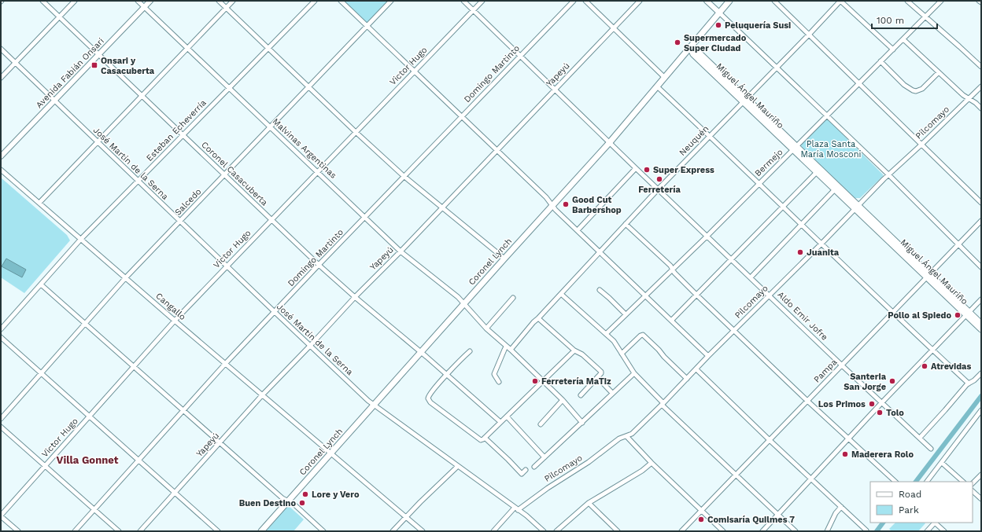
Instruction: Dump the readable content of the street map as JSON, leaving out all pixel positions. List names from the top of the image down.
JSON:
{
  "streets": {
    "main road": ["Miguel Ángel Mauriño", "Coronel Lynch"],
    "street": [
      "Victor Hugo",
      "Avenida Fabián Onsari",
      "Domingo Martinto",
      "Yapeyú",
      "Pilcomayo",
      "Esteban Echeverría",
      "Neuquén",
      "Malvinas Argentinas",
      "Bermejo",
      "José Martín de la Serna",
      "Coronel Casacuberta",
      "Salcedo",
      "Cangallo",
      "Aldo Emir Jofre",
      "Pampa"
    ]
  },
  "crossings": [
    ["Victor Hugo", "Malvinas Argentinas"],
    ["Victor Hugo", "José Martín de la Serna"],
    ["Victor Hugo", "Coronel Casacuberta"],
    ["Victor Hugo", "Cangallo"],
    ["Victor Hugo", "Aldo Emir Jofre"],
    ["Avenida Fabián Onsari", "Malvinas Argentinas"],
    ["Avenida Fabián Onsari", "José Martín de la Serna"],
    ["Avenida Fabián Onsari", "Coronel Casacuberta"],
    ["Domingo Martinto", "Malvinas Argentinas"],
    ["Domingo Martinto", "José Martín de la Serna"],
    ["Domingo Martinto", "Coronel Casacuberta"],
    ["Domingo Martinto", "Cangallo"],
    ["Domingo Martinto", "Aldo Emir Jofre"],
    ["Yapeyú", "Malvinas Argentinas"],
    ["Yapeyú", "José Martín de la Serna"],
    ["Yapeyú", "Coronel Casacuberta"],
    ["Yapeyú", "Cangallo"],
    ["Yapeyú", "Aldo Emir Jofre"],
    ["Miguel Ángel Mauriño", "Pilcomayo"],
    ["Miguel Ángel Mauriño", "Neuquén"],
    ["Miguel Ángel Mauriño", "Bermejo"],
    ["Miguel Ángel Mauriño", "Coronel Lynch"],
    ["Miguel Ángel Mauriño", "Pampa"],
    ["Pilcomayo", "José Martín de la Serna"],
    ["Pilcomayo", "Aldo Emir Jofre"],
    ["Esteban Echeverría", "Malvinas Argentinas"],
    ["Esteban Echeverría", "José Martín de la Serna"],
    ["Esteban Echeverría", "Coronel Casacuberta"],
    ["Esteban Echeverría", "Cangallo"],
    ["Neuquén", "Malvinas Argentinas"],
    ["Neuquén", "Aldo Emir Jofre"],
    ["Malvinas Argentinas", "Salcedo"],
    ["Malvinas Argentinas", "Coronel Lynch"],
    ["Bermejo", "Aldo Emir Jofre"],
    ["José Martín de la Serna", "Salcedo"],
    ["José Martín de la Serna", "Coronel Lynch"],
    ["Coronel Casacuberta", "Salcedo"],
    ["Coronel Casacuberta", "Coronel Lynch"],
    ["Salcedo", "Cangallo"],
    ["Coronel Lynch", "Cangallo"],
    ["Coronel Lynch", "Aldo Emir Jofre"],
    ["Aldo Emir Jofre", "Pampa"]
  ],
  "districts": ["Villa Gonnet"],
  "parks": ["Plaza Santa María Mosconi"],
  "places": {
    "other": [
      "Peluquería Susi",
      "Supermercado Super Ciudad",
      "Super Express",
      "Ferretería",
      "Good Cut Barbershop",
      "Juanita",
      "Pollo al Spiedo",
      "Atrevidas",
      "Ferretería MaTiz",
      "Santeria San Jorge",
      "Los Primos",
      "Tolo",
      "Maderera Rolo",
      "Lore y Vero",
      "Buen Destino",
      "Comisaría Quilmes 7"
    ],
    "transit": ["Onsari y Casacuberta"]
  },
  "legend": ["Road", "Park"],
  "scale_bar": "100 m"
}
